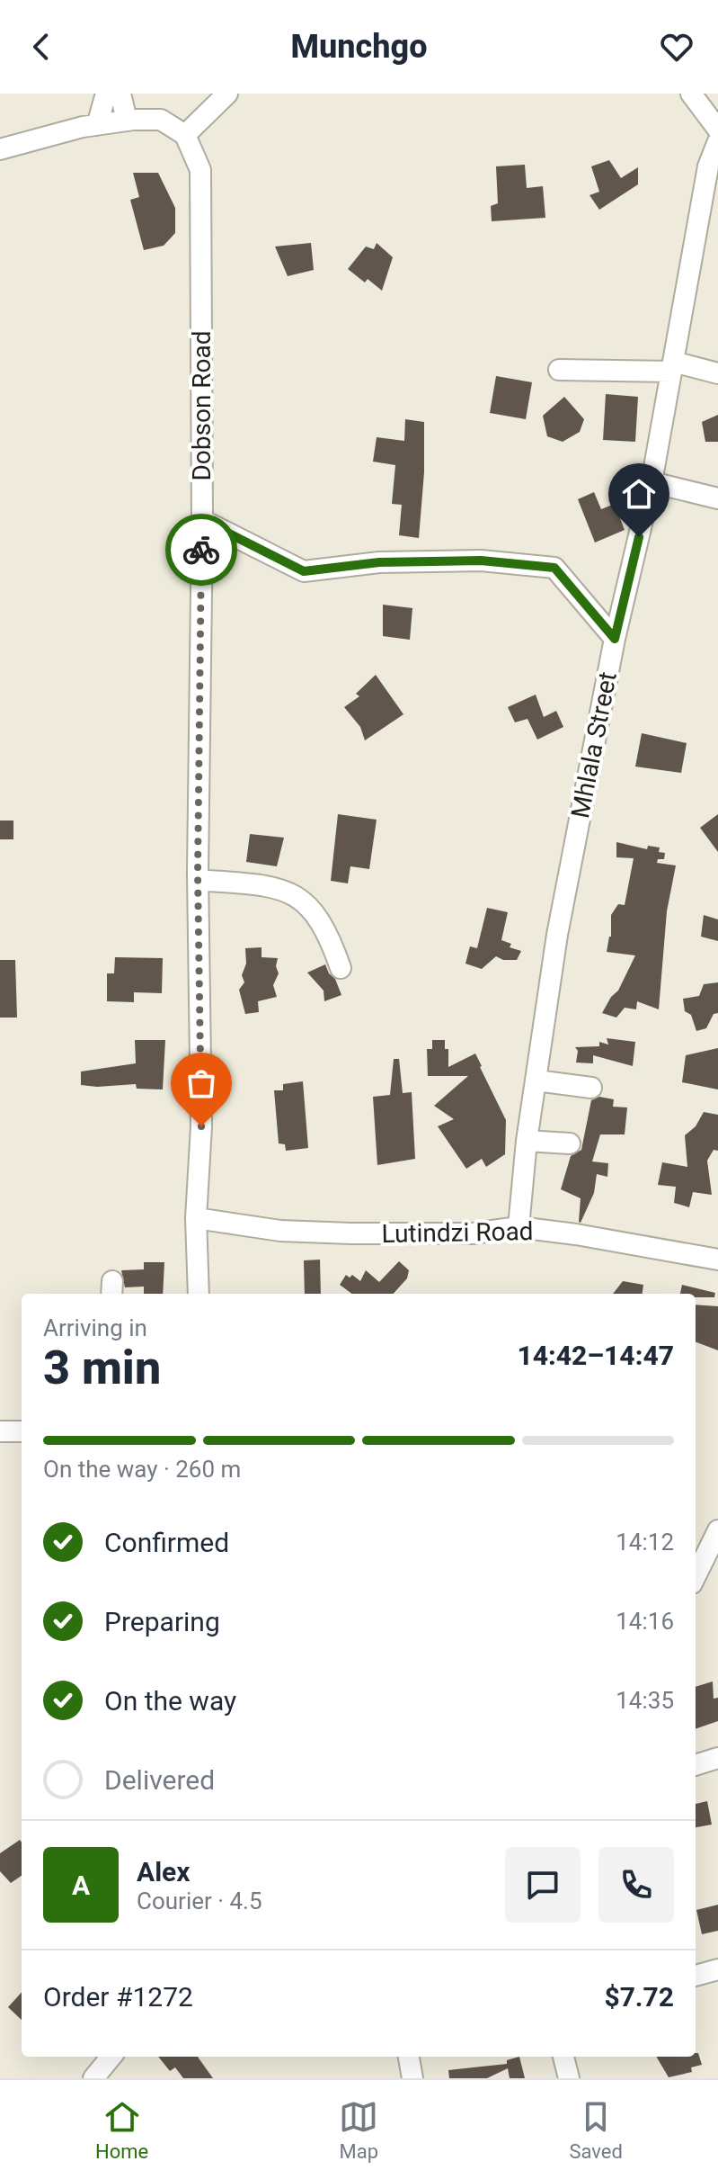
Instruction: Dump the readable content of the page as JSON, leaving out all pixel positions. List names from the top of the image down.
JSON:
{
  "streets": {
    "street": ["Dobson Road", "Mhlala Street", "Lutindzi Road"]
  },
  "crossings": [
    ["Dobson Road", "Lutindzi Road"],
    ["Mhlala Street", "Lutindzi Road"]
  ],
  "page": {
    "header": "Munchgo",
    "heading": ["3 min", "Arriving in", "14:42–14:47"],
    "panel": [
      "Alex",
      "Courier · 4.5",
      "Order #1272",
      "$7.72"
    ],
    "bar": "On the way · 260 m",
    "list": [
      ["Confirmed", "14:12"],
      ["Preparing", "14:16"],
      ["On the way", "14:35"],
      "Delivered"
    ],
    "round": "A",
    "tabs": ["Home", "Map", "Saved"]
  }
}
